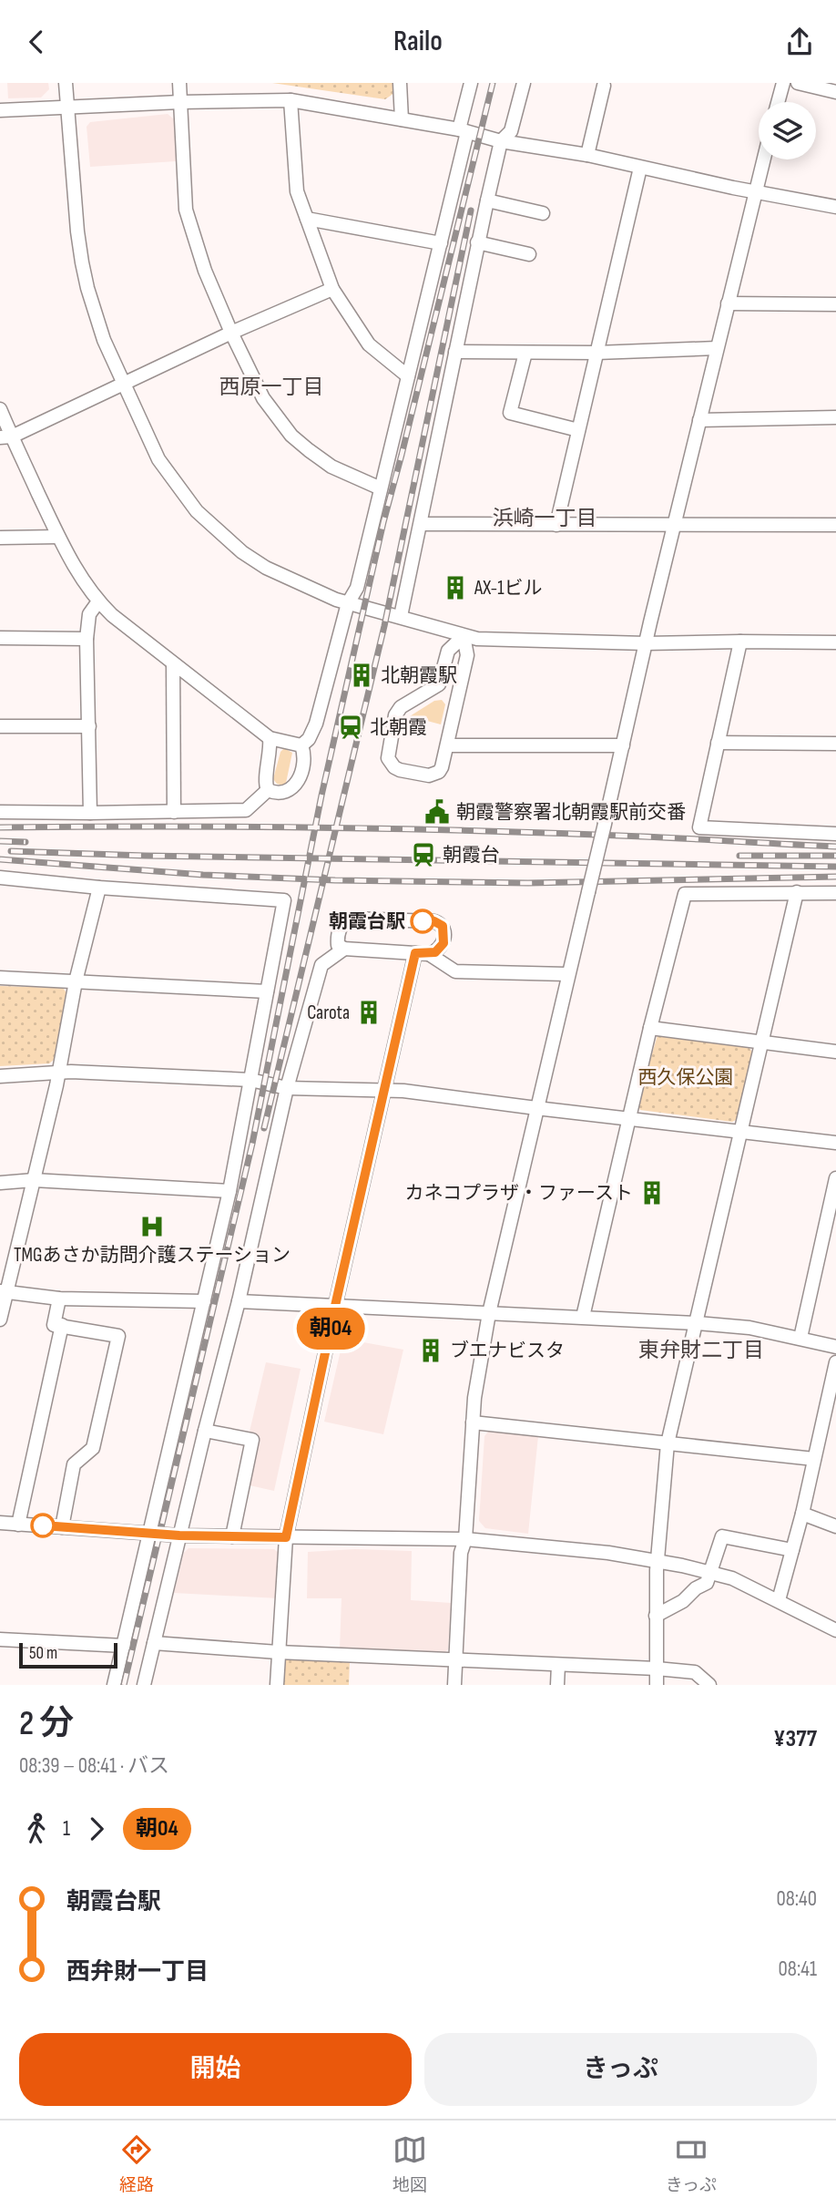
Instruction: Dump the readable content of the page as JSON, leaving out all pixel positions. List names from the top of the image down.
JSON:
{
  "districts": ["西原一丁目", "浜崎一丁目", "東弁財二丁目"],
  "parks": ["西久保公園"],
  "places": {
    "building": [
      "AX-1ビル",
      "北朝霞駅",
      "Carota",
      "カネコプラザ・ファースト",
      "ブエナビスタ"
    ],
    "station": ["北朝霞", "朝霞台"],
    "public building": ["朝霞警察署北朝霞駅前交番"],
    "other": ["朝霞台駅"],
    "hospital": ["TMGあさか訪問介護ステーション"]
  },
  "lines": ["bus line 朝04"],
  "scale_bar": "50 m",
  "page": {
    "header": "Railo",
    "on_map": "朝04",
    "scale": "50 m",
    "heading": ["2 分", "08:39 – 08:41 · バス", "¥377"],
    "legs": ["1", "朝04"],
    "list": [
      {
        "name": "朝霞台駅",
        "value": "08:40"
      },
      {
        "name": "西弁財一丁目",
        "value": "08:41"
      }
    ],
    "buttons": ["開始", "きっぷ"],
    "tabs": ["経路", "地図", "きっぷ"]
  }
}
